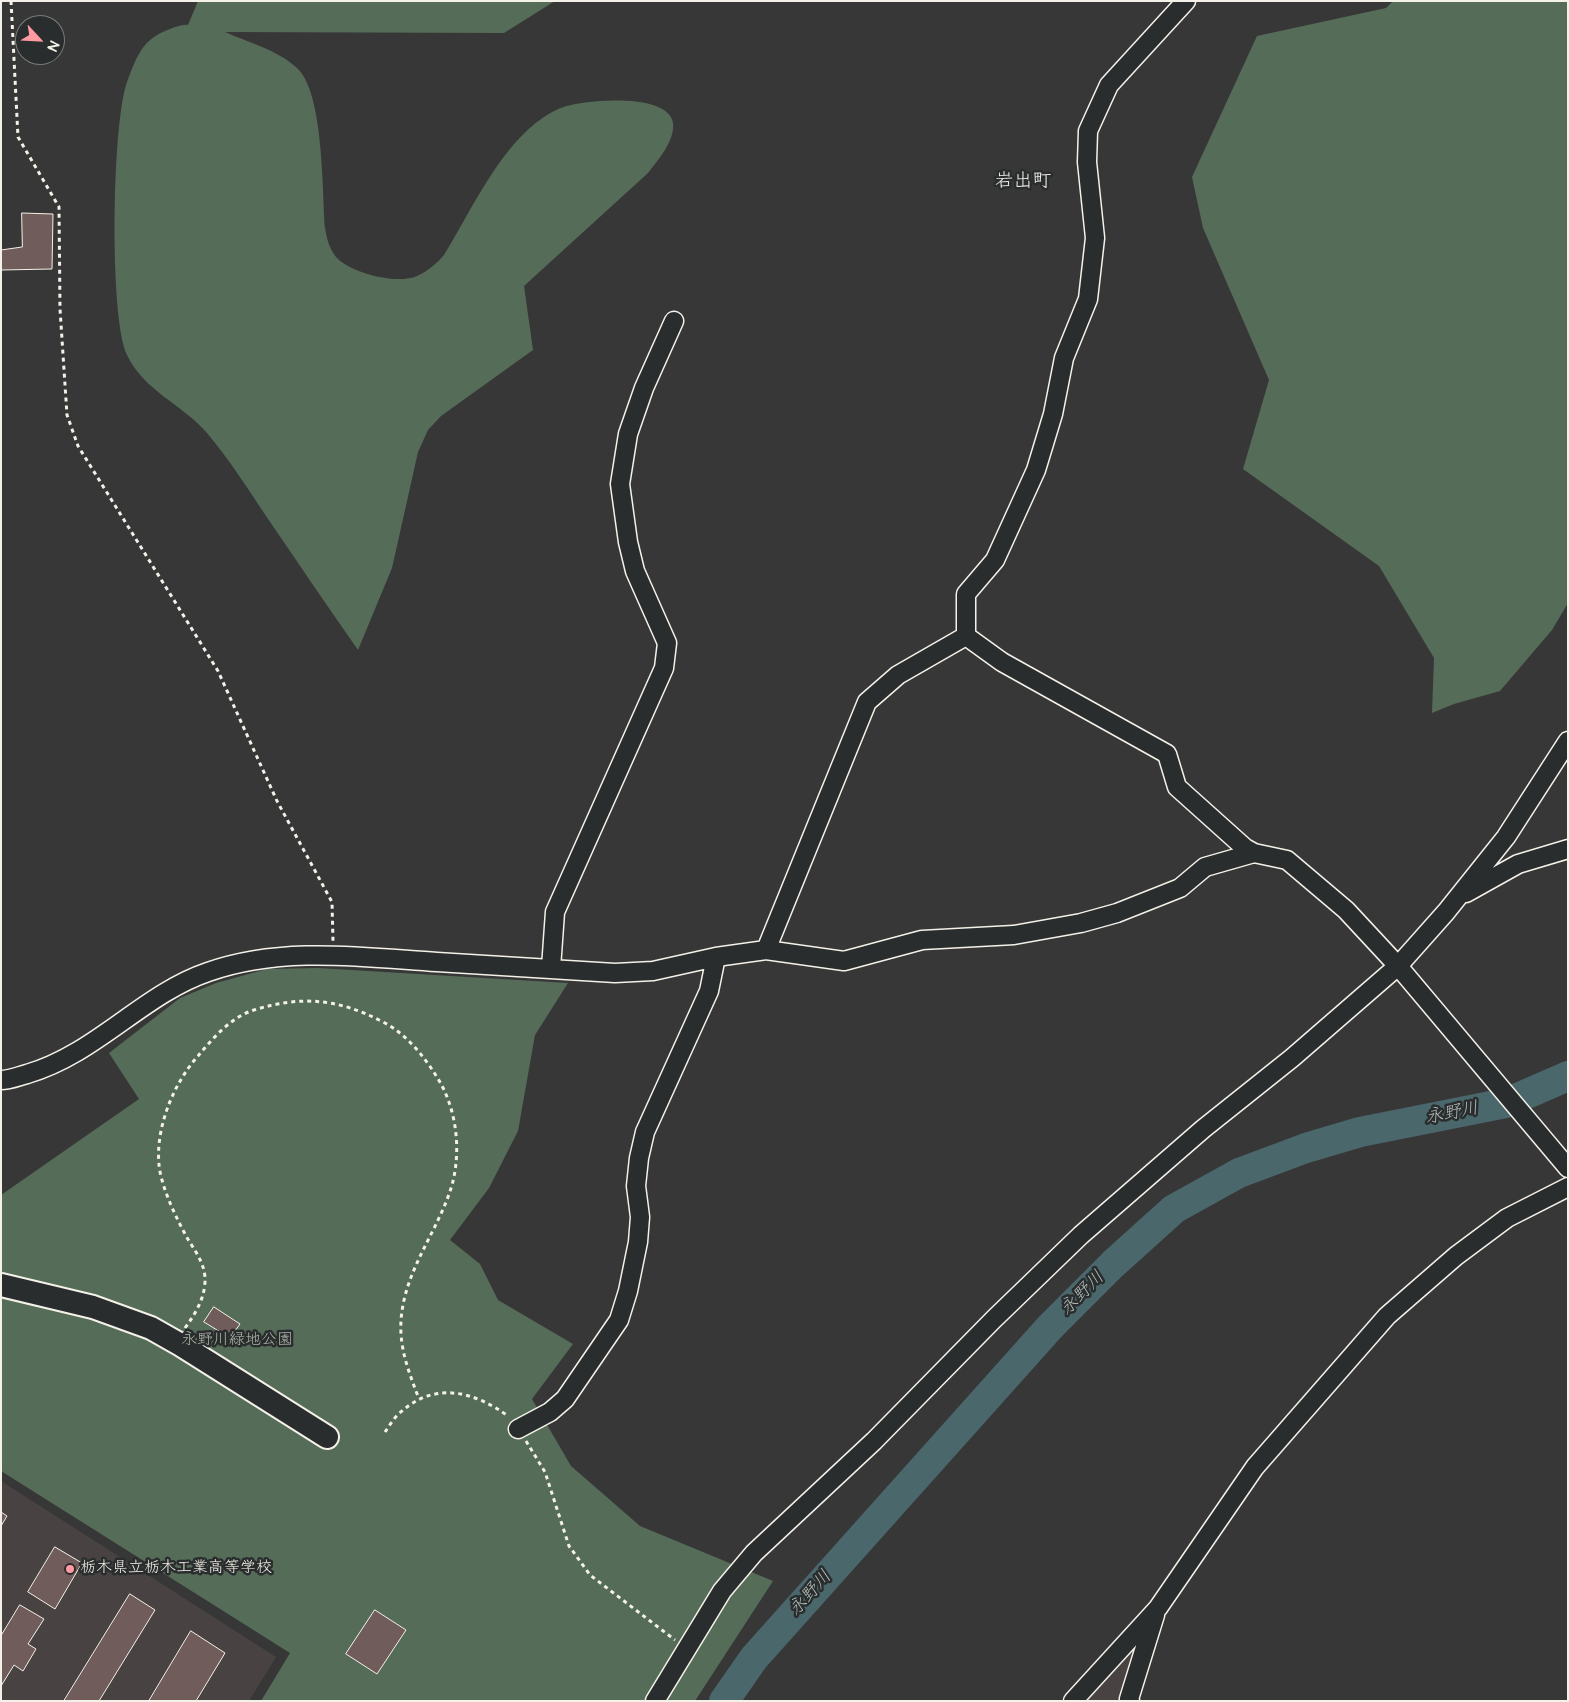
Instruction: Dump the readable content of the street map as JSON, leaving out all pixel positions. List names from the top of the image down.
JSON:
{
  "districts": ["岩出町"],
  "water": ["永野川"],
  "parks": ["永野川緑地公園"],
  "places": ["栃木県立栃木工業高等学校"],
  "north": "bottom right"
}
